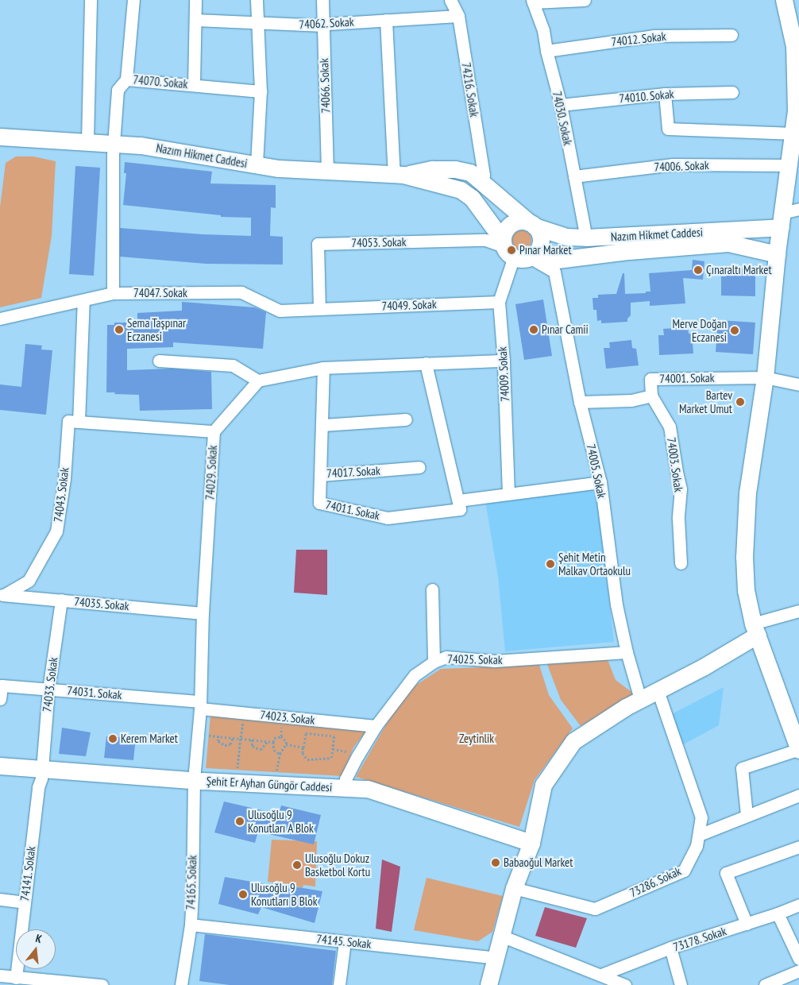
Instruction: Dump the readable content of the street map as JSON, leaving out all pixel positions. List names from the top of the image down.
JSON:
{
  "streets": {
    "main road": ["Nazım Hikmet Caddesi", "Şehit Er Ayhan Güngör Caddesi"],
    "street": [
      "74062. Sokak",
      "74012. Sokak",
      "74070. Sokak",
      "74066. Sokak",
      "74216. Sokak",
      "74010. Sokak",
      "74030. Sokak",
      "74006. Sokak",
      "74053. Sokak",
      "74047. Sokak",
      "74049. Sokak",
      "74009. Sokak",
      "74001. Sokak",
      "74003. Sokak",
      "74005. Sokak",
      "74017. Sokak",
      "74029. Sokak",
      "74043. Sokak",
      "74011. Sokak",
      "74035. Sokak",
      "74025. Sokak",
      "74033. Sokak",
      "74031. Sokak",
      "74023. Sokak",
      "74141. Sokak",
      "73286. Sokak",
      "74165. Sokak",
      "73178. Sokak",
      "74145. Sokak"
    ]
  },
  "crossings": [
    ["74062. Sokak", "74066. Sokak"],
    ["74062. Sokak", "74216. Sokak"],
    ["74012. Sokak", "74030. Sokak"],
    ["74070. Sokak", "Nazım Hikmet Caddesi"],
    ["74070. Sokak", "74047. Sokak"],
    ["74066. Sokak", "Nazım Hikmet Caddesi"],
    ["74216. Sokak", "Nazım Hikmet Caddesi"],
    ["74010. Sokak", "74030. Sokak"],
    ["74030. Sokak", "Nazım Hikmet Caddesi"],
    ["74030. Sokak", "74006. Sokak"],
    ["Nazım Hikmet Caddesi", "74053. Sokak"],
    ["Nazım Hikmet Caddesi", "74009. Sokak"],
    ["Nazım Hikmet Caddesi", "74005. Sokak"],
    ["74053. Sokak", "74047. Sokak"],
    ["74053. Sokak", "74049. Sokak"],
    ["74053. Sokak", "74009. Sokak"],
    ["74053. Sokak", "74005. Sokak"],
    ["74047. Sokak", "74049. Sokak"],
    ["74047. Sokak", "74043. Sokak"],
    ["74049. Sokak", "74009. Sokak"],
    ["74009. Sokak", "74005. Sokak"],
    ["74009. Sokak", "74011. Sokak"],
    ["74001. Sokak", "74003. Sokak"],
    ["74001. Sokak", "74005. Sokak"],
    ["74005. Sokak", "74011. Sokak"],
    ["74005. Sokak", "74025. Sokak"],
    ["74017. Sokak", "74011. Sokak"],
    ["74029. Sokak", "74035. Sokak"],
    ["74029. Sokak", "74031. Sokak"],
    ["74029. Sokak", "74023. Sokak"],
    ["74029. Sokak", "Şehit Er Ayhan Güngör Caddesi"],
    ["74029. Sokak", "74165. Sokak"],
    ["74043. Sokak", "74035. Sokak"],
    ["74035. Sokak", "74033. Sokak"],
    ["74025. Sokak", "74023. Sokak"],
    ["74025. Sokak", "Şehit Er Ayhan Güngör Caddesi"],
    ["74033. Sokak", "74031. Sokak"],
    ["74033. Sokak", "Şehit Er Ayhan Güngör Caddesi"],
    ["74033. Sokak", "74141. Sokak"],
    ["74031. Sokak", "74023. Sokak"],
    ["Şehit Er Ayhan Güngör Caddesi", "74141. Sokak"],
    ["Şehit Er Ayhan Güngör Caddesi", "74165. Sokak"],
    ["74165. Sokak", "74145. Sokak"]
  ],
  "parks": ["Zeytinlik"],
  "places": [
    "Pınar Market",
    "Çınaraltı Market",
    "Sema Taşpınar Eczanesi",
    "Pınar Camii",
    "Merve Doğan Eczanesi",
    "Bartev Market Umut",
    "Şehit Metin Malkav Ortaokulu",
    "Kerem Market",
    "Ulusoğlu 9 Konutları A Blok",
    "Babaoğul Market",
    "Ulusoğlu Dokuz Basketbol Kortu",
    "Ulusoğlu 9 Konutları B Blok"
  ],
  "north": "top"
}
